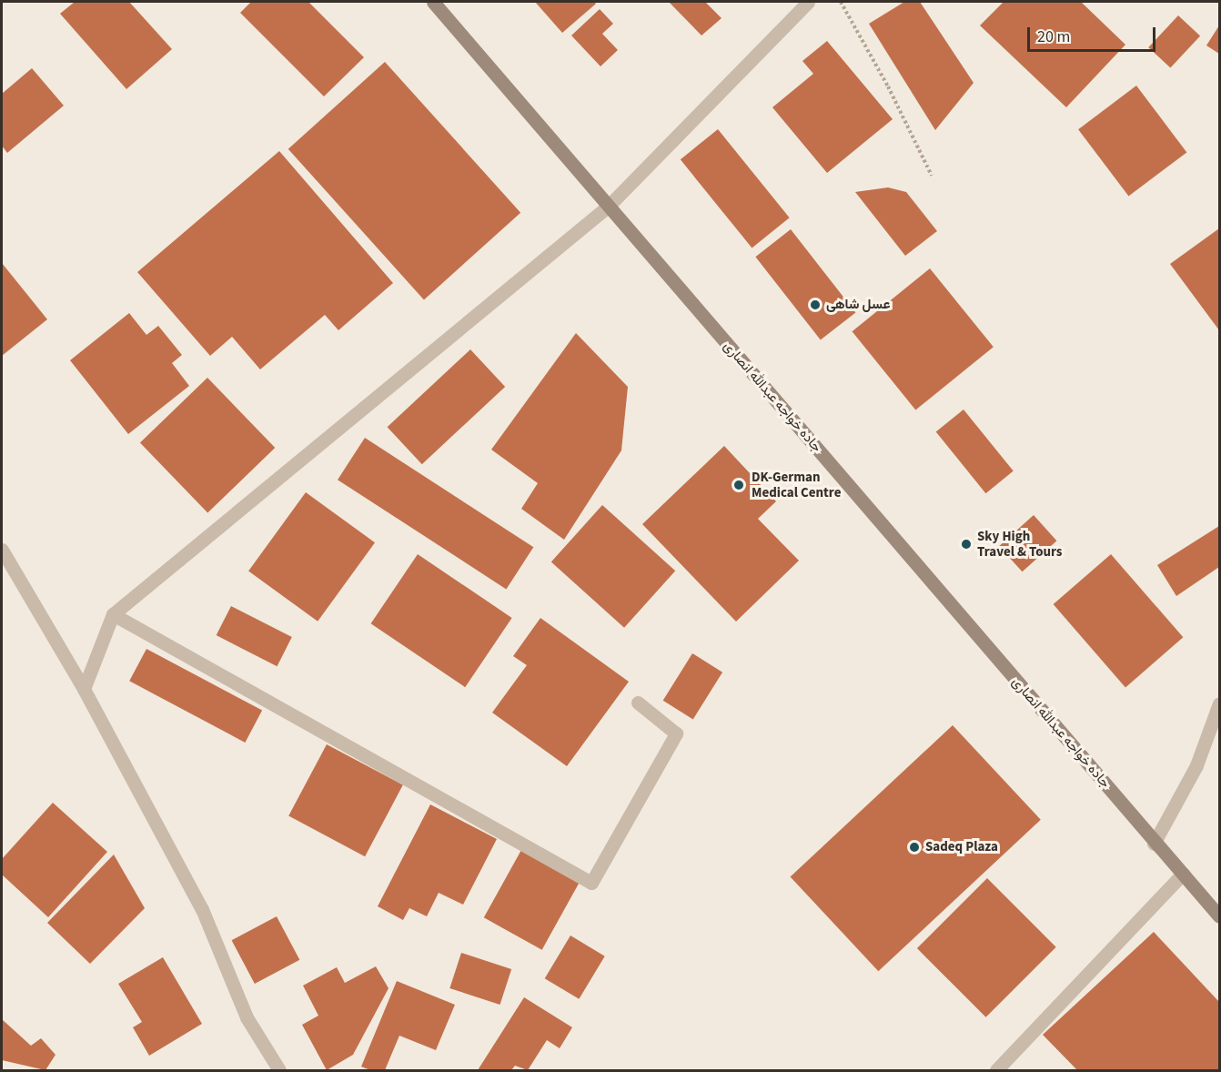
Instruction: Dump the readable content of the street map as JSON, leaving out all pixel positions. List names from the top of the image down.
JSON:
{
  "streets": {
    "main road": ["جاده خواجه عبدالله انصاری"]
  },
  "places": [
    "عسل شاهی",
    "DK-German Medical Centre",
    "Sky High Travel & Tours",
    "Sadeq Plaza"
  ],
  "scale_bar": "20 m"
}
